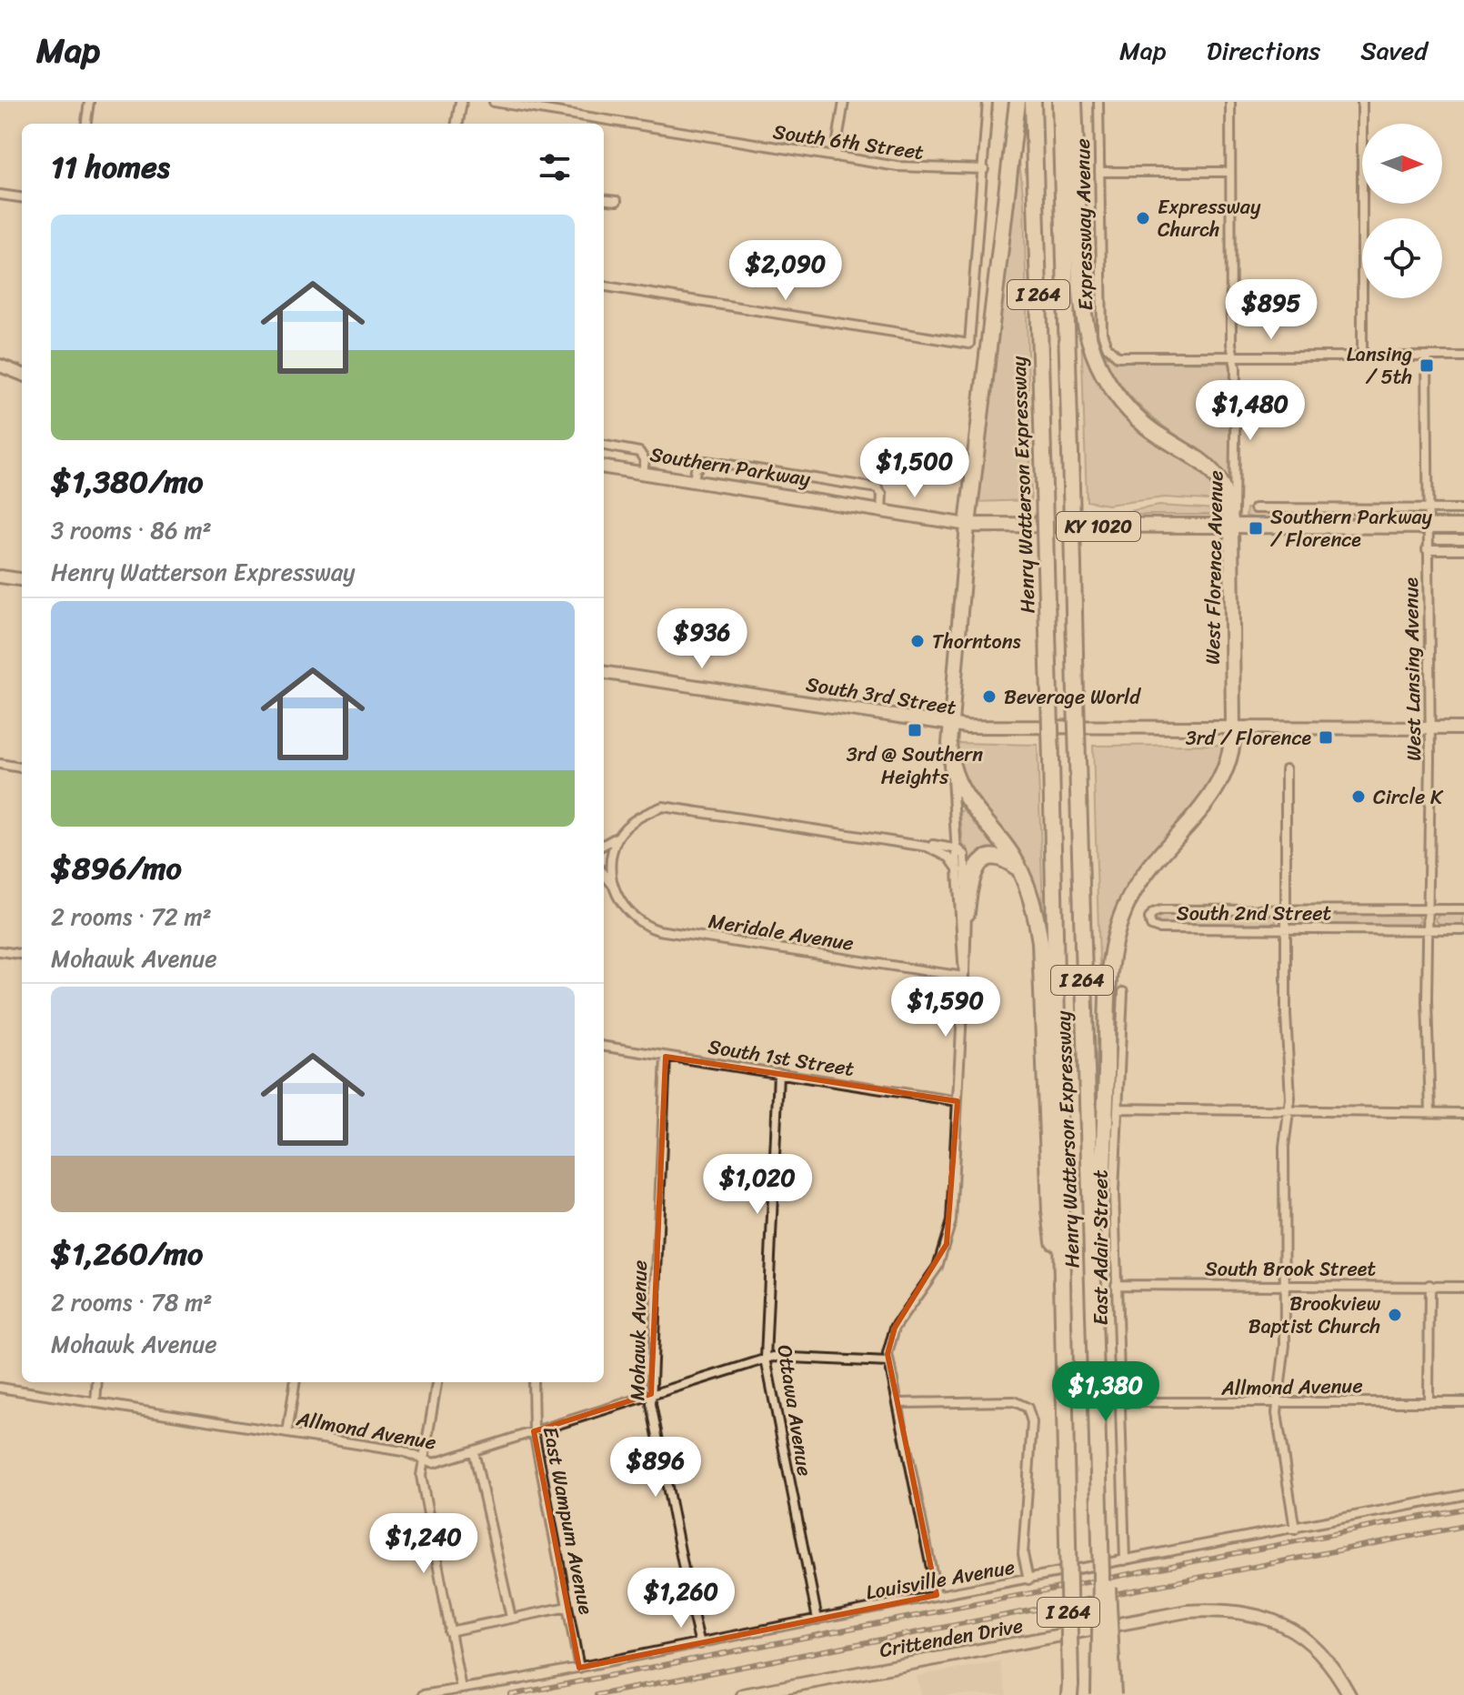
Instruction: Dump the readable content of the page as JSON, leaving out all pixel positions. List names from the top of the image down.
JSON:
{
  "streets": {
    "highway": ["I 264", "Henry Watterson Expressway"],
    "main road": [
      "Southern Parkway",
      "KY 1020",
      "West Florence Avenue",
      "South 3rd Street",
      "Crittenden Drive"
    ],
    "street": [
      "South 6th Street",
      "Expressway Avenue",
      "West Lansing Avenue",
      "South 2nd Street",
      "Meridale Avenue",
      "South 1st Street",
      "East Adair Street",
      "South Brook Street",
      "Mohawk Avenue",
      "Allmond Avenue",
      "Ottawa Avenue",
      "East Wampum Avenue",
      "Louisville Avenue"
    ]
  },
  "crossings": [
    ["Expressway Avenue", "West Florence Avenue"],
    ["Southern Parkway", "West Florence Avenue"],
    ["Southern Parkway", "West Lansing Avenue"],
    ["West Florence Avenue", "South 3rd Street"],
    ["West Lansing Avenue", "South 3rd Street"],
    ["West Lansing Avenue", "South 2nd Street"],
    ["South 1st Street", "Mohawk Avenue"],
    ["South 1st Street", "Ottawa Avenue"],
    ["East Adair Street", "South Brook Street"],
    ["East Adair Street", "Allmond Avenue"],
    ["East Adair Street", "Louisville Avenue"],
    ["Mohawk Avenue", "Allmond Avenue"],
    ["Mohawk Avenue", "Louisville Avenue"],
    ["Allmond Avenue", "Ottawa Avenue"],
    ["Allmond Avenue", "East Wampum Avenue"],
    ["Ottawa Avenue", "Louisville Avenue"],
    ["East Wampum Avenue", "Louisville Avenue"]
  ],
  "places": {
    "other": [
      "Expressway Church",
      "Thorntons",
      "Beverage World",
      "Circle K",
      "Brookview Baptist Church"
    ],
    "transit": [
      "Lansing / 5th",
      "Southern Parkway / Florence",
      "3rd @ Southern Heights",
      "3rd / Florence"
    ]
  },
  "north": "right",
  "page": {
    "header": "Map",
    "nav": ["Map", "Directions", "Saved"],
    "heading": "11 homes",
    "list": [
      {
        "name": "$1,380/mo",
        "note": "3 rooms · 86 m² · Henry Watterson Expressway"
      },
      {
        "name": "$896/mo",
        "note": "2 rooms · 72 m² · Mohawk Avenue"
      },
      {
        "name": "$1,260/mo",
        "note": "2 rooms · 78 m² · Mohawk Avenue"
      }
    ],
    "price": [
      "$2,090",
      "$895",
      "$1,480",
      "$1,500",
      "$936",
      "$1,590",
      "$1,020",
      "$1,380",
      "$896",
      "$1,240",
      "$1,260"
    ]
  }
}
